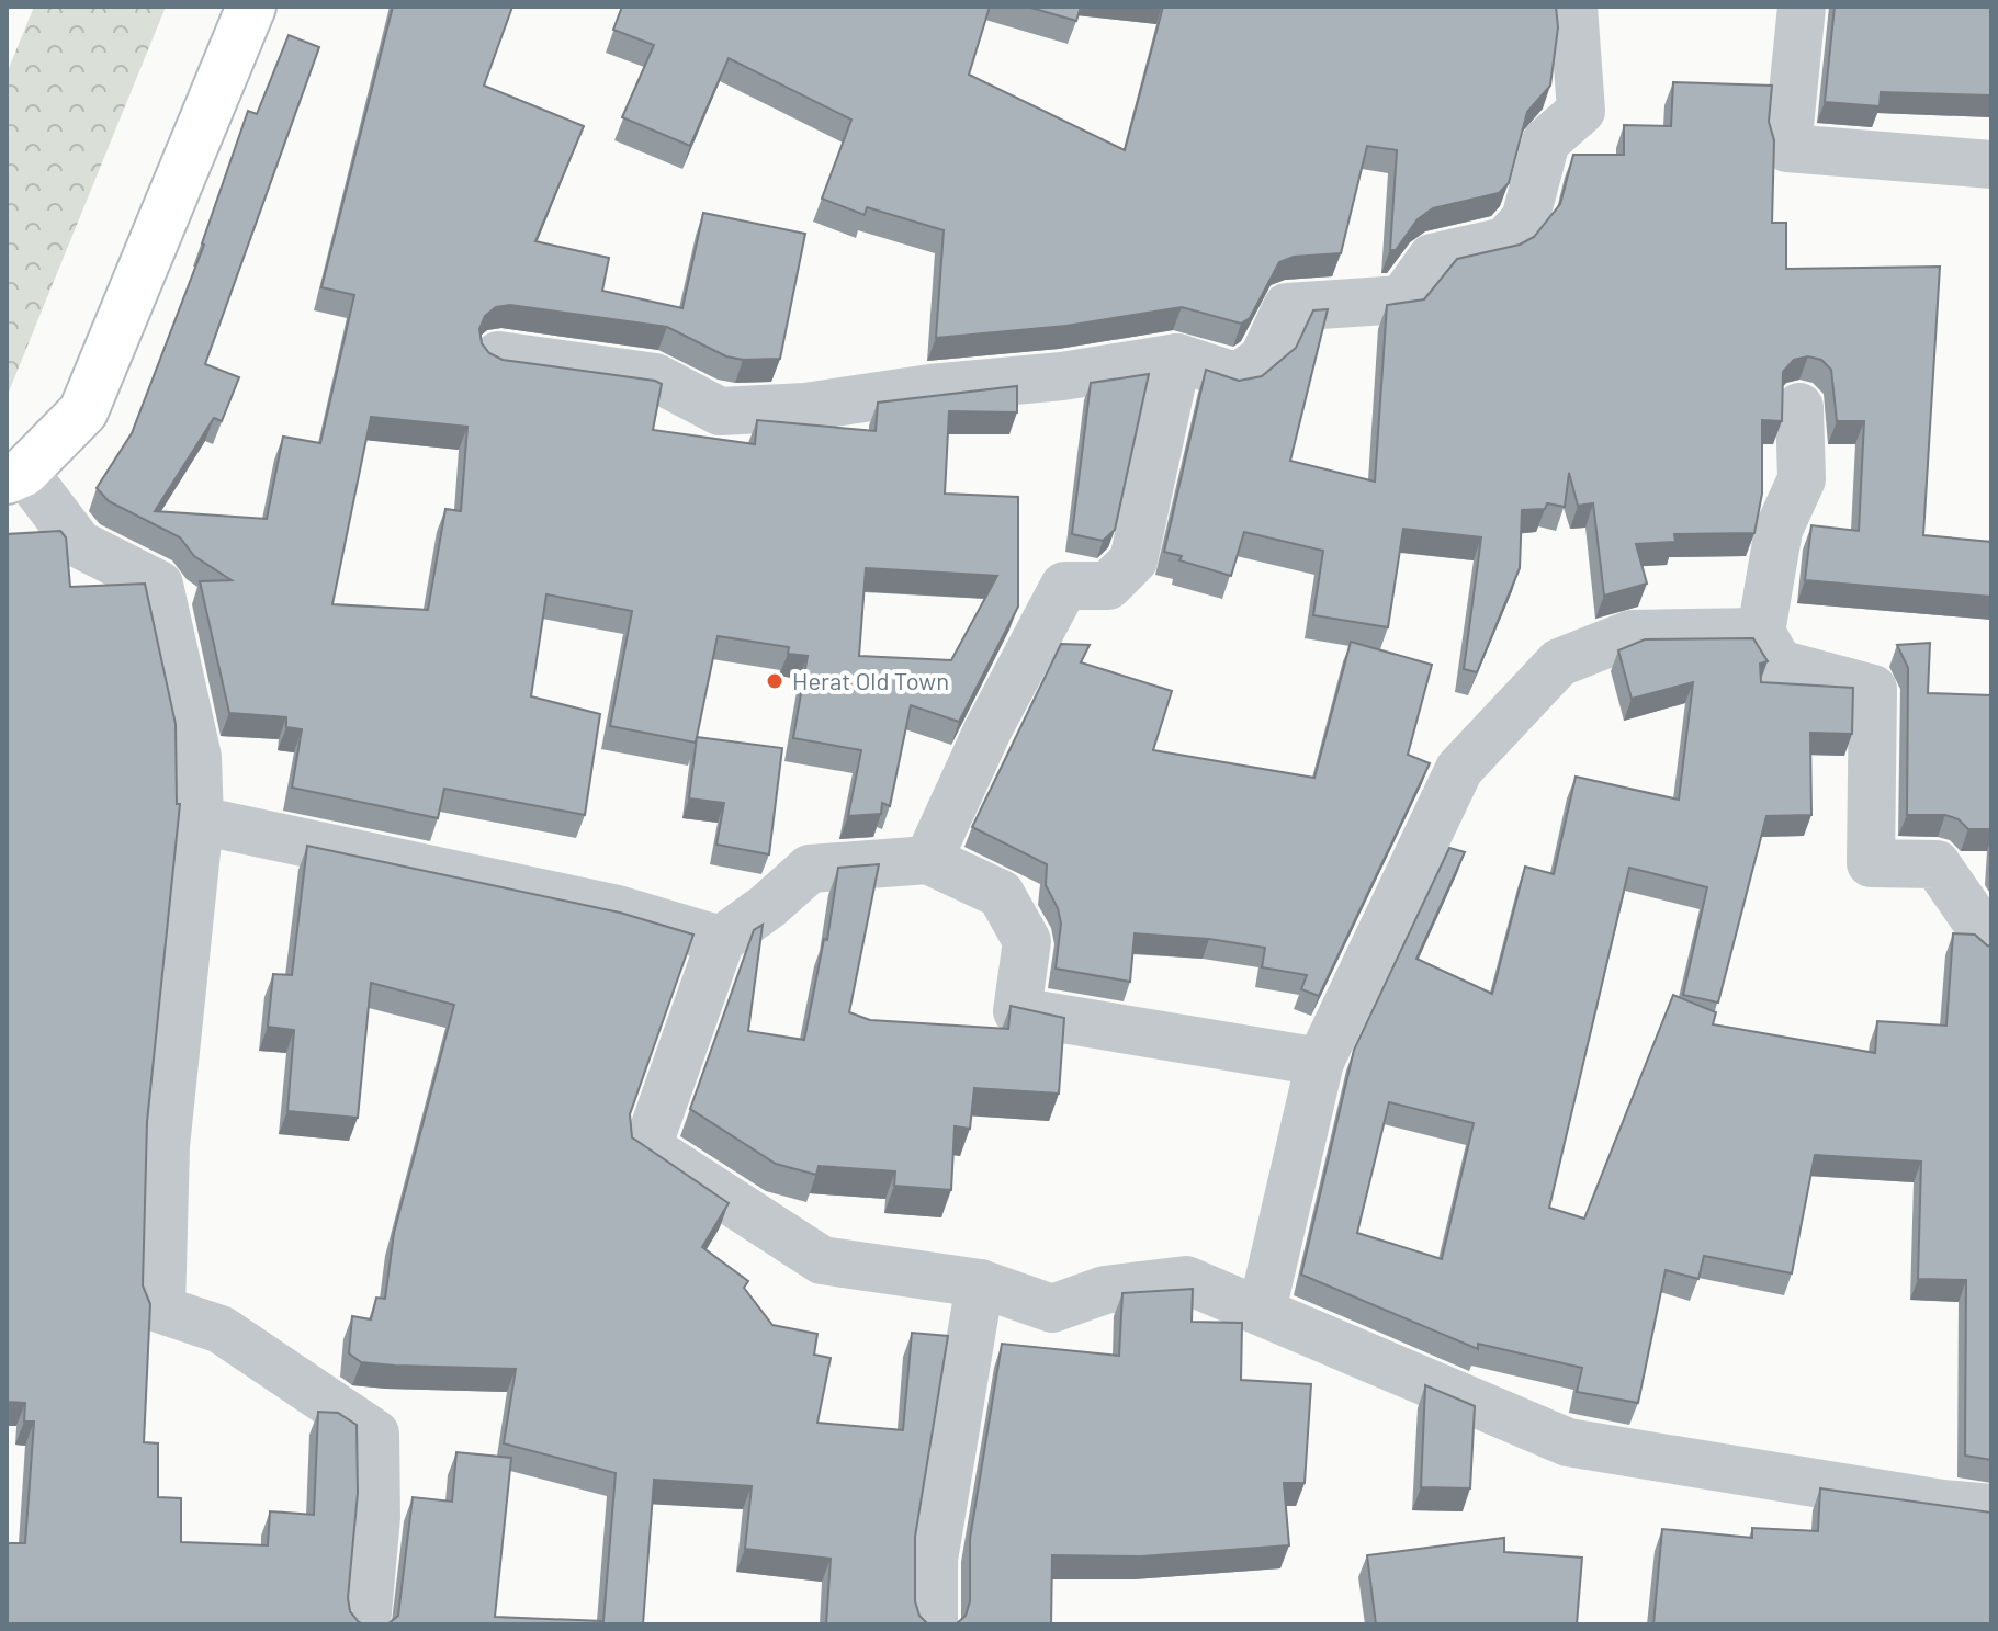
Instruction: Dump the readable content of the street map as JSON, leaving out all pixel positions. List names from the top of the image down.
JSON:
{
  "places": ["Herat Old Town"]
}
